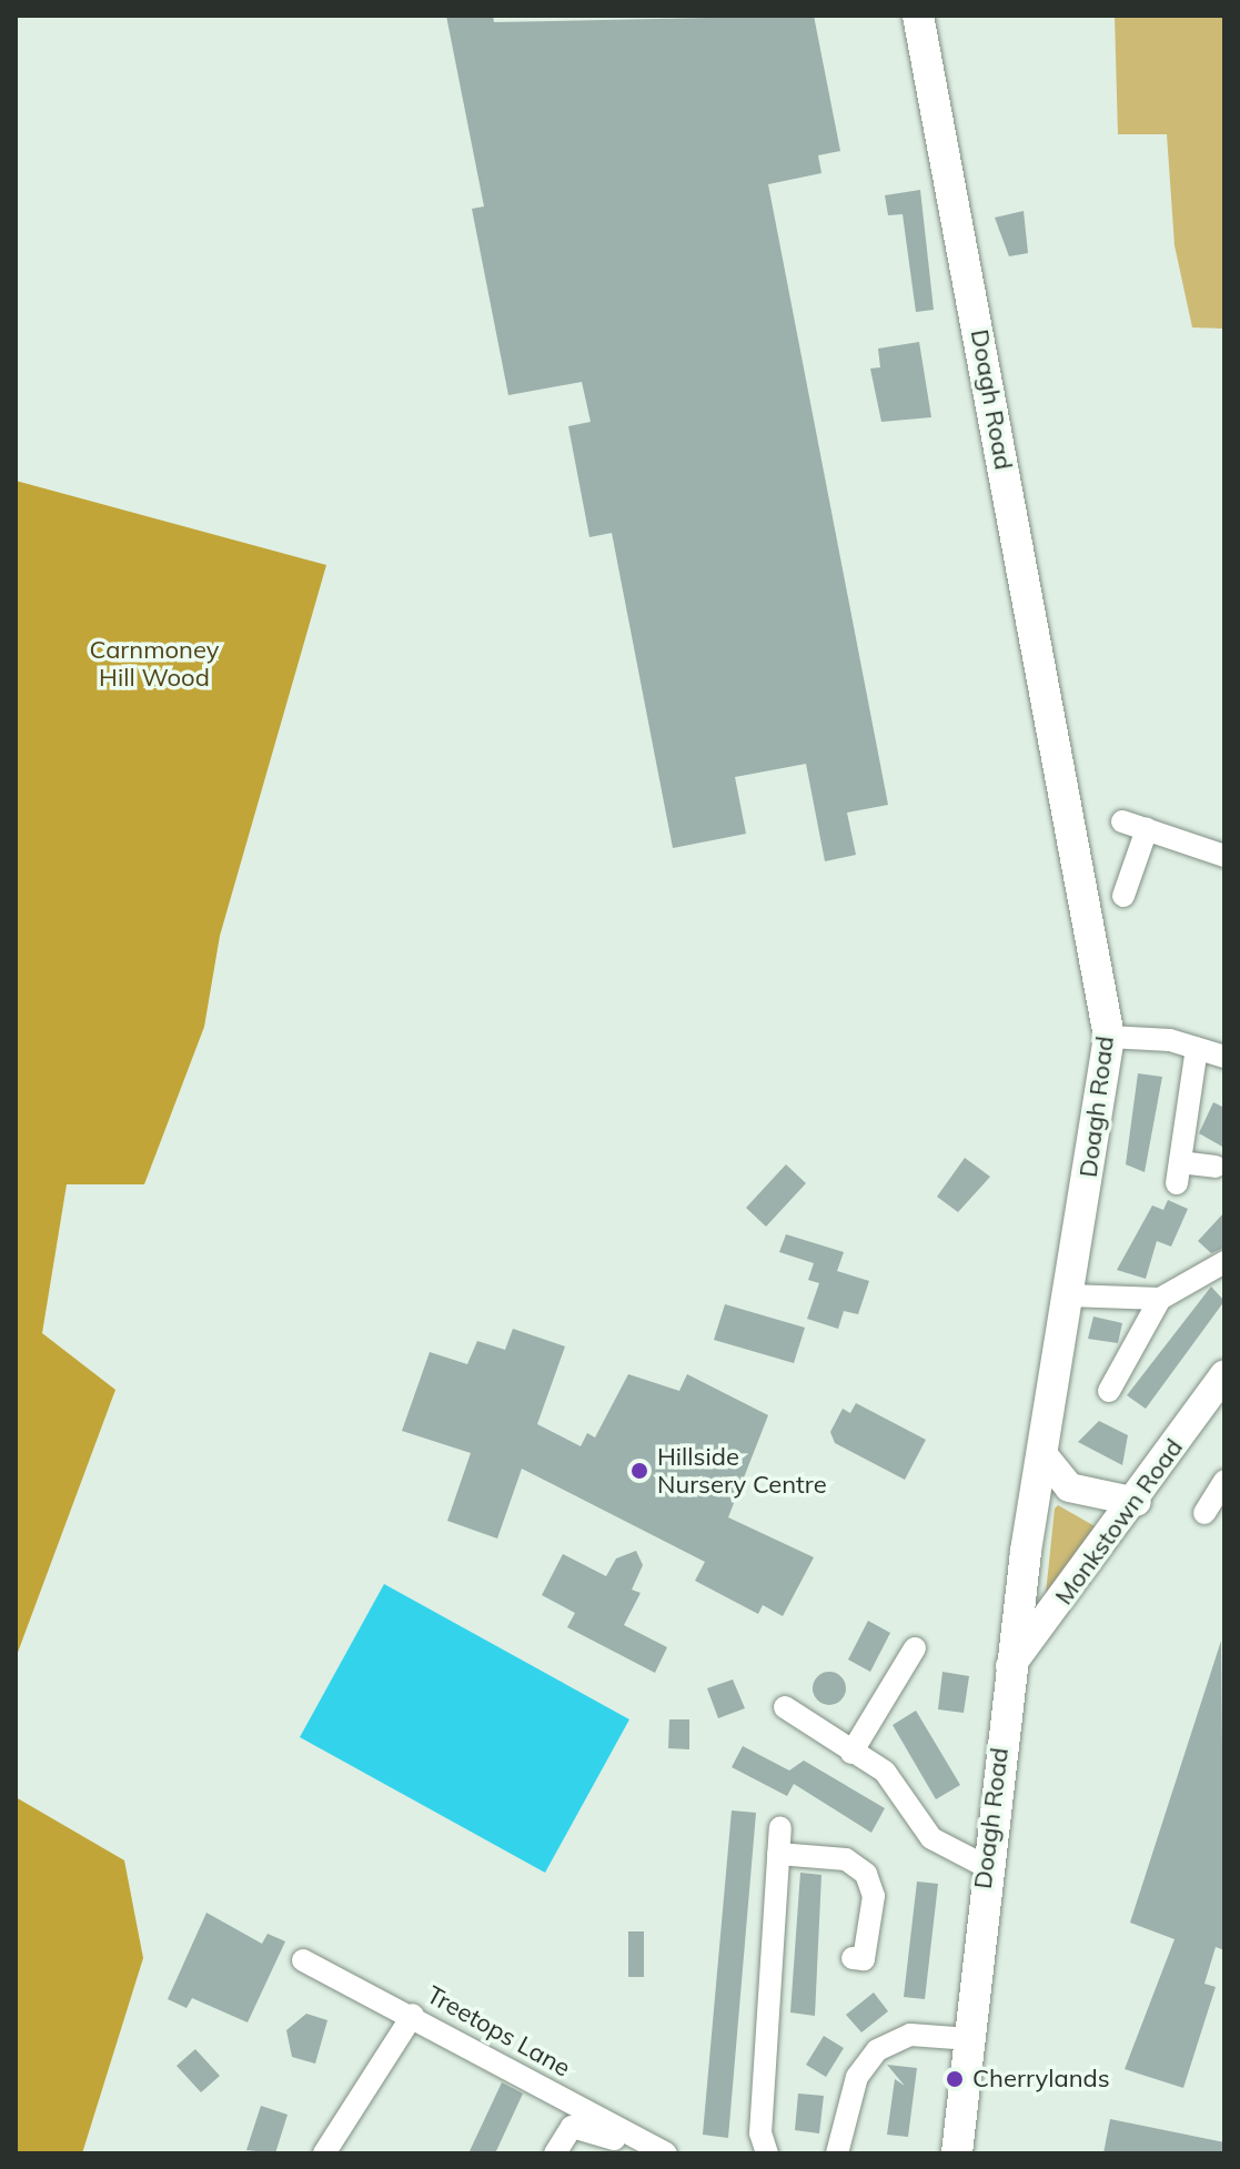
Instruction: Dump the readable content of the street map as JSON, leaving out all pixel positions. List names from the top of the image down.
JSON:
{
  "streets": {
    "main road": ["Doagh Road"],
    "street": ["Monkstown Road", "Treetops Lane"]
  },
  "crossings": [
    ["Doagh Road", "Monkstown Road"]
  ],
  "parks": ["Carnmoney Hill Wood"],
  "places": ["Hillside Nursery Centre", "Cherrylands"]
}
